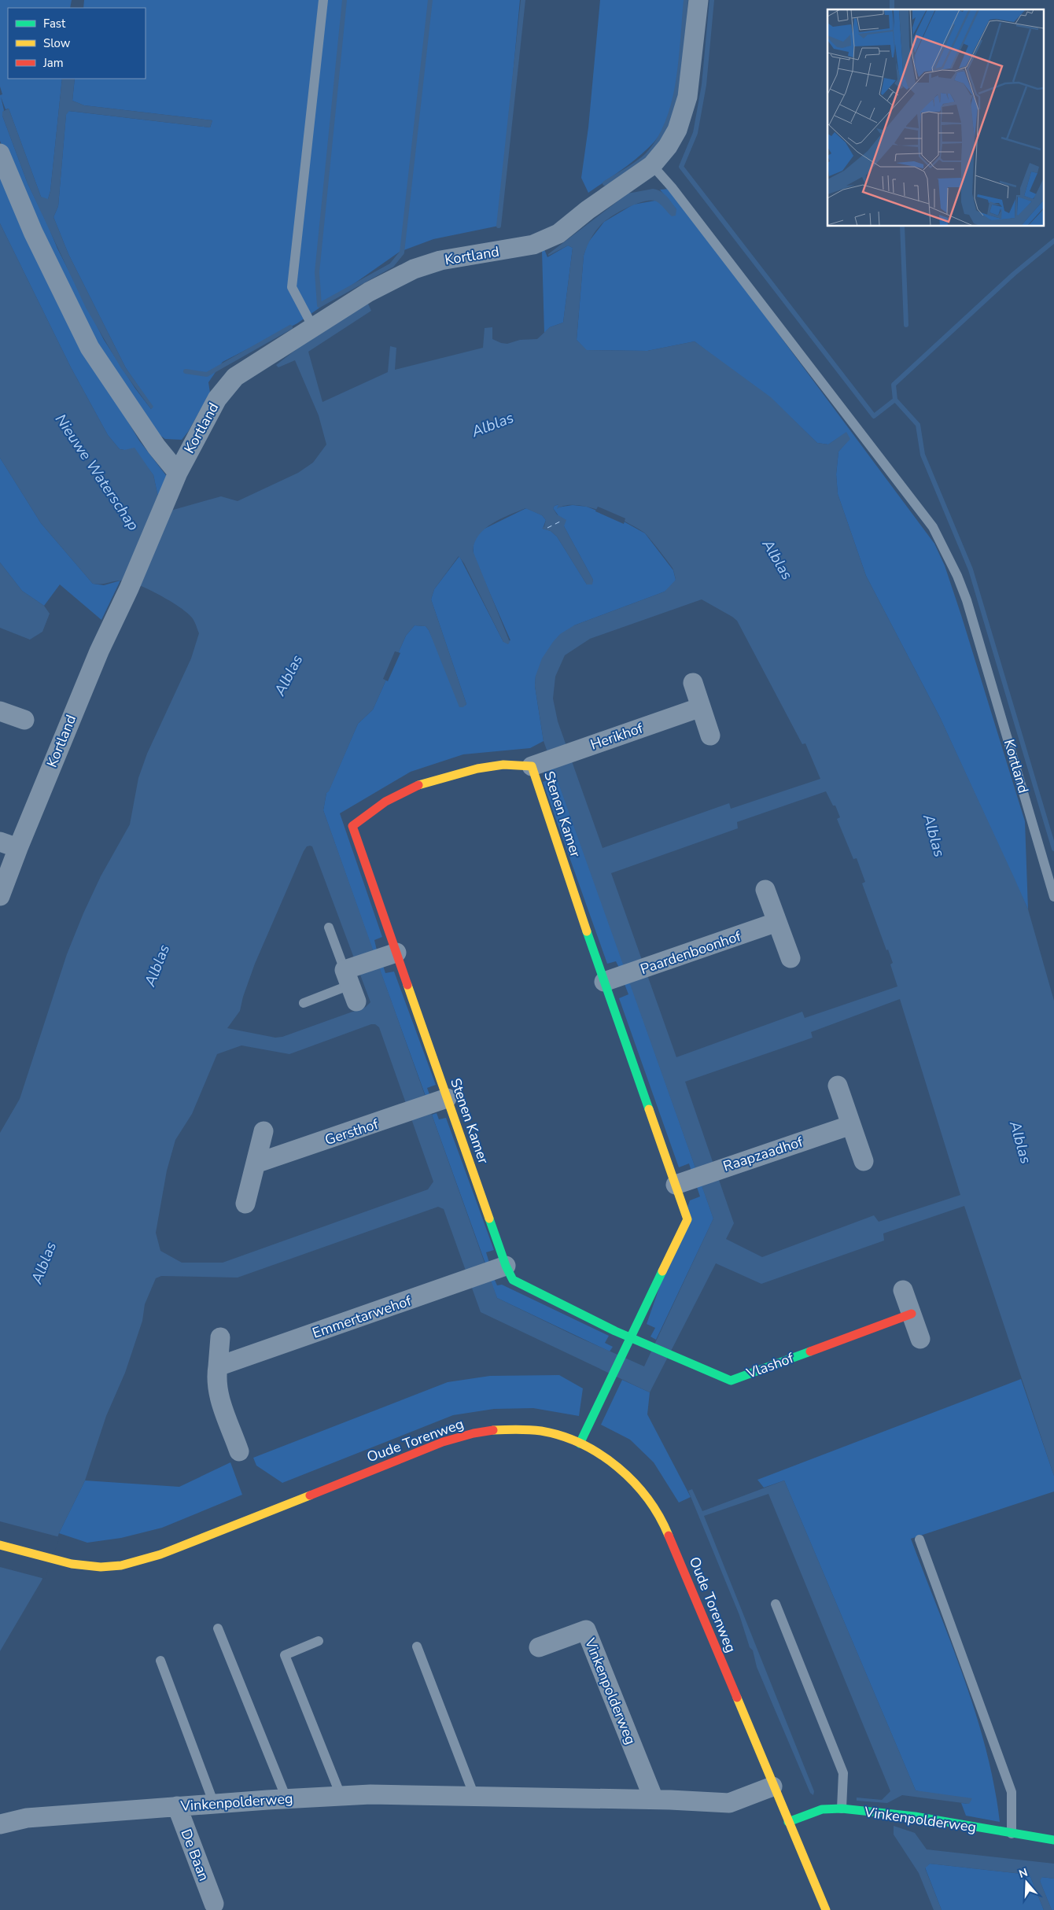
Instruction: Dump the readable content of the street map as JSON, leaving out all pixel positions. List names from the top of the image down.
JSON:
{
  "streets": {
    "street": [
      "Kortland",
      "Herikhof",
      "Stenen Kamer",
      "Paardenboonhof",
      "Gersthof",
      "Raapzaadhof",
      "Emmertarwehof",
      "Vlashof",
      "Oude Torenweg",
      "Vinkenpolderweg",
      "De Baan"
    ]
  },
  "crossings": [
    ["Herikhof", "Stenen Kamer"],
    ["Stenen Kamer", "Paardenboonhof"],
    ["Stenen Kamer", "Gersthof"],
    ["Stenen Kamer", "Raapzaadhof"],
    ["Stenen Kamer", "Emmertarwehof"],
    ["Stenen Kamer", "Vlashof"],
    ["Stenen Kamer", "Oude Torenweg"],
    ["Oude Torenweg", "Vinkenpolderweg"],
    ["Vinkenpolderweg", "De Baan"]
  ],
  "water": ["Alblas", "Nieuwe Waterschap"],
  "legend": ["Fast", "Slow", "Jam"],
  "north": "top"
}
